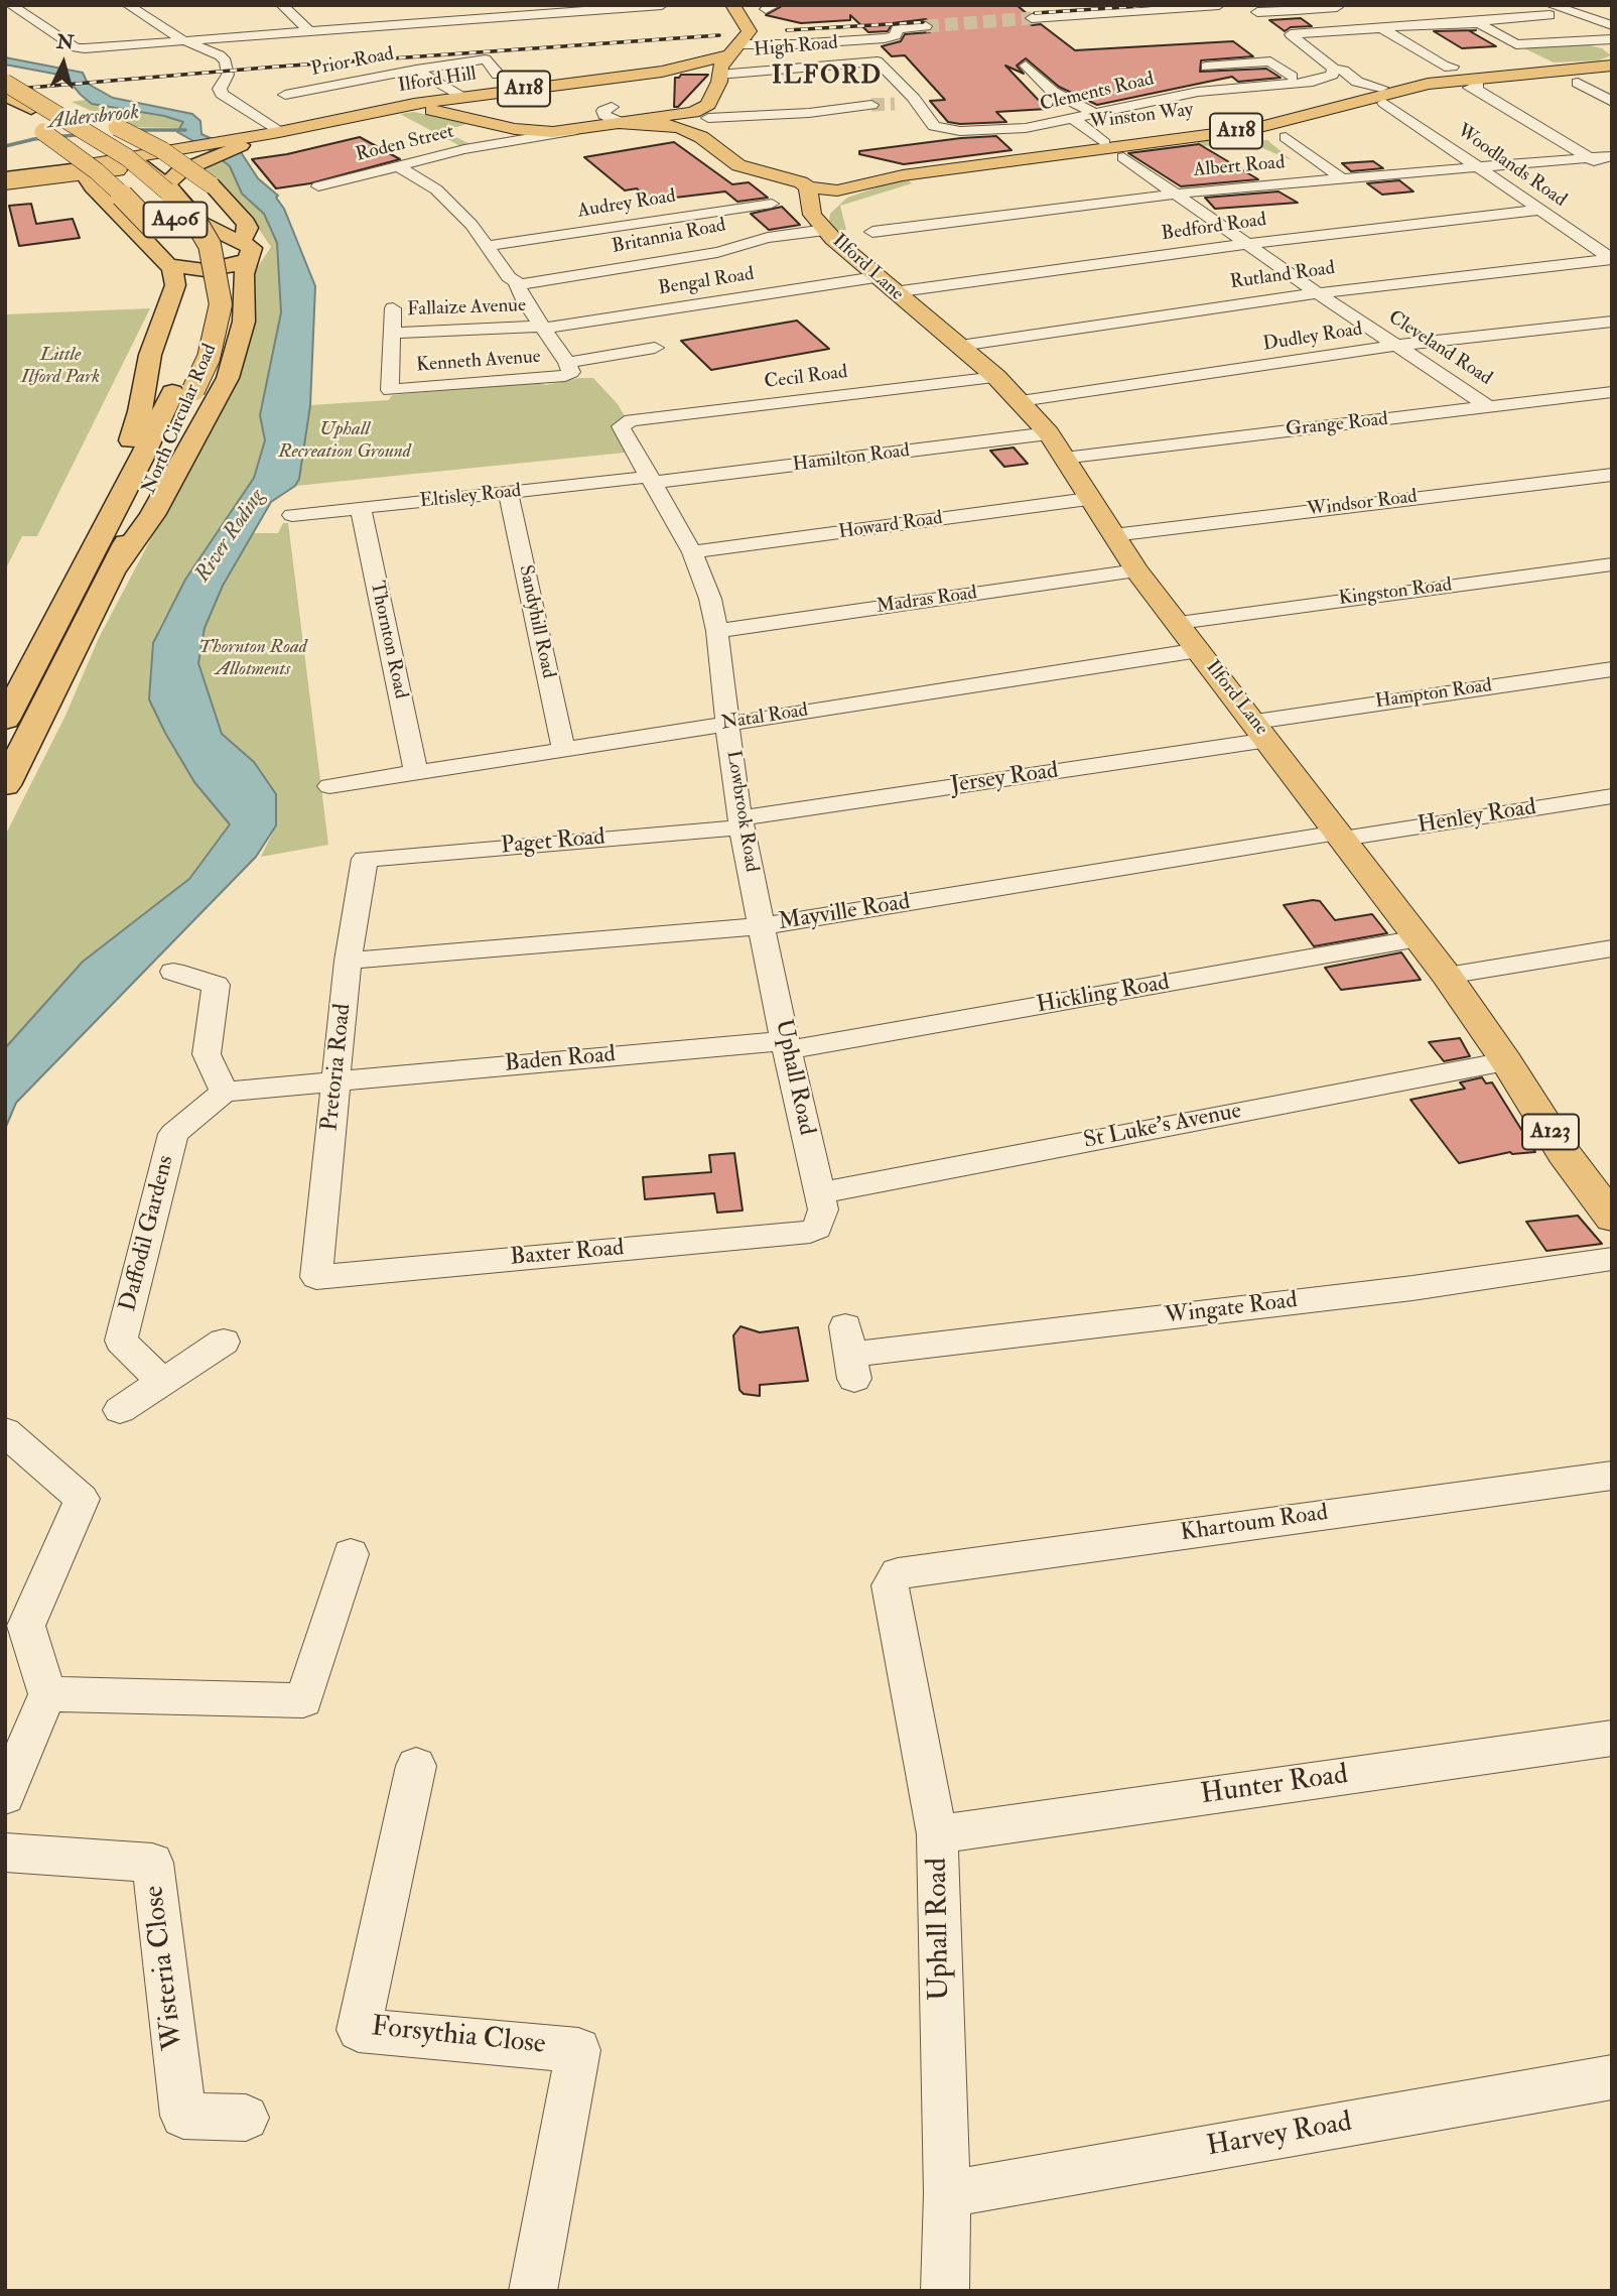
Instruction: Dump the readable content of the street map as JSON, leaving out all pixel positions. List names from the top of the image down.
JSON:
{
  "streets": {
    "highway": ["A118", "A406", "North Circular Road"],
    "main road": [
      "Ilford Hill",
      "Winston Way",
      "Ilford Lane",
      "A123"
    ],
    "street": [
      "High Road",
      "Prior Road",
      "Clements Road",
      "Roden Street",
      "Woodlands Road",
      "Albert Road",
      "Audrey Road",
      "Bedford Road",
      "Britannia Road",
      "Rutland Road",
      "Bengal Road",
      "Fallaize Avenue",
      "Dudley Road",
      "Cleveland Road",
      "Kenneth Avenue",
      "Cecil Road",
      "Grange Road",
      "Hamilton Road",
      "Eltisley Road",
      "Windsor Road",
      "Howard Road",
      "Kingston Road",
      "Madras Road",
      "Sandyhill Road",
      "Thornton Road",
      "Hampton Road",
      "Natal Road",
      "Jersey Road",
      "Lowbrook Road",
      "Henley Road",
      "Paget Road",
      "Mayville Road",
      "Hickling Road",
      "Baden Road",
      "Pretoria Road",
      "Uphall Road",
      "St Luke's Avenue",
      "Daffodil Gardens",
      "Baxter Road",
      "Wingate Road",
      "Khartoum Road",
      "Hunter Road",
      "Wisteria Close",
      "Forsythia Close",
      "Harvey Road"
    ]
  },
  "crossings": [
    ["High Road", "A118"],
    ["High Road", "Clements Road"],
    ["Prior Road", "Ilford Hill"],
    ["Prior Road", "A118"],
    ["Ilford Hill", "A118"],
    ["Ilford Hill", "A406"],
    ["A118", "Winston Way"],
    ["A118", "Roden Street"],
    ["A118", "A406"],
    ["A118", "Ilford Lane"],
    ["Clements Road", "Woodlands Road"],
    ["Winston Way", "Woodlands Road"],
    ["Winston Way", "Ilford Lane"],
    ["Woodlands Road", "Albert Road"],
    ["Woodlands Road", "Bedford Road"],
    ["Woodlands Road", "Rutland Road"],
    ["Albert Road", "Cleveland Road"],
    ["A406", "North Circular Road"],
    ["Bedford Road", "Ilford Lane"],
    ["Bedford Road", "Cleveland Road"],
    ["Britannia Road", "Ilford Lane"],
    ["Ilford Lane", "Rutland Road"],
    ["Ilford Lane", "Bengal Road"],
    ["Ilford Lane", "Dudley Road"],
    ["Ilford Lane", "Cecil Road"],
    ["Ilford Lane", "Grange Road"],
    ["Ilford Lane", "Hamilton Road"],
    ["Ilford Lane", "Windsor Road"],
    ["Ilford Lane", "Howard Road"],
    ["Ilford Lane", "Kingston Road"],
    ["Ilford Lane", "Madras Road"],
    ["Ilford Lane", "Hampton Road"],
    ["Ilford Lane", "Natal Road"],
    ["Ilford Lane", "Jersey Road"],
    ["Ilford Lane", "Henley Road"],
    ["Ilford Lane", "Mayville Road"],
    ["Ilford Lane", "Hickling Road"],
    ["Ilford Lane", "St Luke's Avenue"],
    ["Rutland Road", "Cleveland Road"],
    ["Bengal Road", "Fallaize Avenue"],
    ["Fallaize Avenue", "Kenneth Avenue"],
    ["Dudley Road", "Cleveland Road"],
    ["Cleveland Road", "Grange Road"],
    ["Cecil Road", "Lowbrook Road"],
    ["Hamilton Road", "Eltisley Road"],
    ["Hamilton Road", "Lowbrook Road"],
    ["Eltisley Road", "Sandyhill Road"],
    ["Eltisley Road", "Thornton Road"],
    ["Eltisley Road", "Lowbrook Road"],
    ["Howard Road", "Lowbrook Road"],
    ["Madras Road", "Lowbrook Road"],
    ["Sandyhill Road", "Natal Road"],
    ["Thornton Road", "Natal Road"],
    ["Hampton Road", "Jersey Road"],
    ["Natal Road", "Lowbrook Road"],
    ["Jersey Road", "Lowbrook Road"],
    ["Jersey Road", "Paget Road"],
    ["Lowbrook Road", "Paget Road"],
    ["Lowbrook Road", "Mayville Road"],
    ["Lowbrook Road", "Uphall Road"],
    ["Henley Road", "Mayville Road"],
    ["Paget Road", "Pretoria Road"],
    ["Mayville Road", "Pretoria Road"],
    ["Mayville Road", "Uphall Road"],
    ["Hickling Road", "Baden Road"],
    ["Hickling Road", "Uphall Road"],
    ["Baden Road", "Pretoria Road"],
    ["Baden Road", "Uphall Road"],
    ["Pretoria Road", "Baxter Road"],
    ["Uphall Road", "St Luke's Avenue"],
    ["Uphall Road", "Baxter Road"],
    ["Uphall Road", "Khartoum Road"],
    ["Uphall Road", "Hunter Road"],
    ["Uphall Road", "Harvey Road"]
  ],
  "districts": ["ILFORD"],
  "water": ["Aldersbrook", "River Roding"],
  "parks": ["Little Ilford Park", "Uphall Recreation Ground", "Thornton Road Allotments"],
  "north": "top"
}
